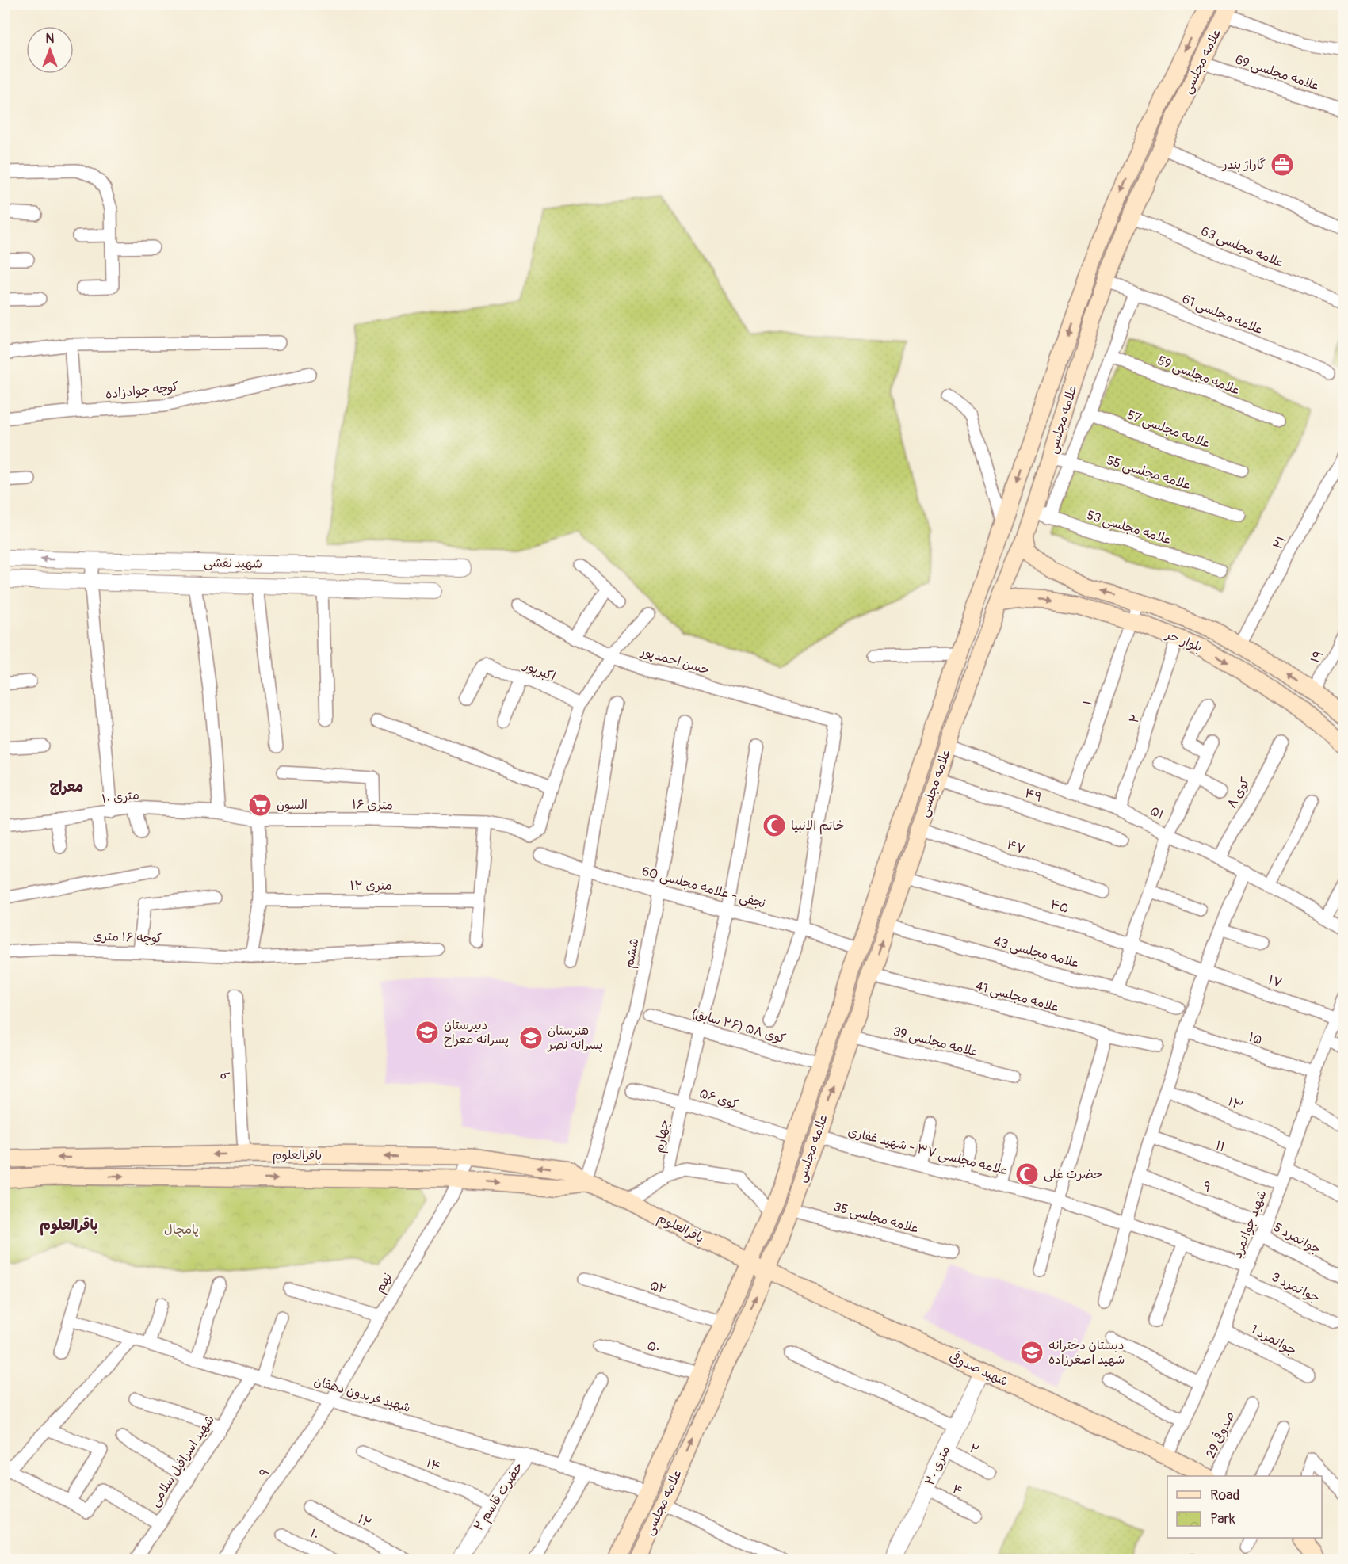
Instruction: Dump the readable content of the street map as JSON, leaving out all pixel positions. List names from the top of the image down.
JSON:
{
  "streets": {
    "main road": [
      "علامه مجلسی",
      "بلوار حر",
      "باقرالعلوم",
      "شهید صدوقی"
    ],
    "street": [
      "علامه مجلسی 69",
      "علامه مجلسی 63",
      "علامه مجلسی 61",
      "علامه مجلسی 59",
      "کوچه جوادزاده",
      "علامه مجلسی 57",
      "علامه مجلسی 55",
      "علامه مجلسی 53",
      "۲۱",
      "شهید نقشی",
      "۱۹",
      "حسن احمدپور",
      "اکبرپور",
      "۱",
      "۲",
      "کوی ۸",
      "۴۹",
      "۱۰ متری",
      "۱۶ متری",
      "۵۱",
      "۴۷",
      "۱۲ متری",
      "نجفی - علامه مجلسی 60",
      "۴۵",
      "کوچه ۱۶ متری",
      "علامه مجلسی 43",
      "ششم",
      "۱۷",
      "علامه مجلسی 41",
      "کوی ۵۸ (۲۶ سابق)",
      "۱۵",
      "علامه مجلسی 39",
      "۹",
      "کوی ۵۶",
      "۱۳",
      "چهارم",
      "۱۱",
      "علامه مجلسی ۳۷ - شهید غفاری",
      "علامه مجلسی 35",
      "شهید جوانمرد",
      "جوانمرد 5",
      "نهم",
      "۵۲",
      "جوانمرد 3",
      "جوانمرد 1",
      "۵۰",
      "شهید فریدون دهقان",
      "صدوقی 29",
      "شهید اسرافیل سلامی",
      "۱۴",
      "۲۰ متری",
      "۴",
      "۲ حضرت قاسم",
      "۱۲",
      "۱۰"
    ]
  },
  "crossings": [
    ["علامه مجلسی", "علامه مجلسی 69"],
    ["علامه مجلسی", "علامه مجلسی 63"],
    ["علامه مجلسی", "علامه مجلسی 61"],
    ["علامه مجلسی", "علامه مجلسی 55"],
    ["علامه مجلسی", "بلوار حر"],
    ["علامه مجلسی", "۴۹"],
    ["علامه مجلسی", "۵۱"],
    ["علامه مجلسی", "۴۷"],
    ["علامه مجلسی", "نجفی - علامه مجلسی 60"],
    ["علامه مجلسی", "۴۵"],
    ["علامه مجلسی", "علامه مجلسی 43"],
    ["علامه مجلسی", "علامه مجلسی 41"],
    ["علامه مجلسی", "کوی ۵۸ (۲۶ سابق)"],
    ["علامه مجلسی", "علامه مجلسی 39"],
    ["علامه مجلسی", "کوی ۵۶"],
    ["علامه مجلسی", "علامه مجلسی ۳۷ - شهید غفاری"],
    ["علامه مجلسی", "باقرالعلوم"],
    ["علامه مجلسی", "علامه مجلسی 35"],
    ["علامه مجلسی", "۵۲"],
    ["علامه مجلسی", "۵۰"],
    ["علامه مجلسی", "شهید صدوقی"],
    ["علامه مجلسی", "شهید فریدون دهقان"],
    ["۲۱", "بلوار حر"],
    ["بلوار حر", "۱۹"],
    ["بلوار حر", "۱"],
    ["بلوار حر", "۲"],
    ["حسن احمدپور", "۱۶ متری"],
    ["حسن احمدپور", "نجفی - علامه مجلسی 60"],
    ["اکبرپور", "۱۶ متری"],
    ["۱", "۵۱"],
    ["۲", "۵۱"],
    ["۲", "۲۰ متری"],
    ["کوی ۸", "۵۱"],
    ["۱۰ متری", "۱۶ متری"],
    ["نجفی - علامه مجلسی 60", "ششم"],
    ["نجفی - علامه مجلسی 60", "چهارم"],
    ["۴۵", "۱۷"],
    ["ششم", "باقرالعلوم"],
    ["۱۷", "شهید جوانمرد"],
    ["کوی ۵۸ (۲۶ سابق)", "چهارم"],
    ["۱۵", "شهید جوانمرد"],
    ["۹", "باقرالعلوم"],
    ["۹", "شهید جوانمرد"],
    ["۹", "جوانمرد 5"],
    ["۹", "نهم"],
    ["۹", "شهید فریدون دهقان"],
    ["کوی ۵۶", "چهارم"],
    ["۱۳", "شهید جوانمرد"],
    ["۱۱", "شهید جوانمرد"],
    ["علامه مجلسی ۳۷ - شهید غفاری", "شهید جوانمرد"],
    ["باقرالعلوم", "نهم"],
    ["باقرالعلوم", "شهید صدوقی"],
    ["شهید جوانمرد", "جوانمرد 5"],
    ["شهید جوانمرد", "جوانمرد 3"],
    ["شهید جوانمرد", "جوانمرد 1"],
    ["شهید جوانمرد", "شهید صدوقی"],
    ["نهم", "شهید فریدون دهقان"],
    ["شهید صدوقی", "۲۰ متری"],
    ["شهید فریدون دهقان", "شهید اسرافیل سلامی"],
    ["شهید فریدون دهقان", "۲ حضرت قاسم"],
    ["۱۴", "۲ حضرت قاسم"],
    ["۲۰ متری", "۴"]
  ],
  "districts": ["معراج", "باقرالعلوم"],
  "parks": ["پامچال"],
  "places": {
    "office": ["گاراژ بندر"],
    "supermarket": ["السون"],
    "mosque": ["خاتم الانبیا", "حضرت علی"],
    "school or university": ["دبیرستان پسرانه معراج", "هنرستان پسرانه نصر", "دبستان دخترانه شهید اصغرزاده"]
  },
  "legend": ["Road", "Park"],
  "north": "top"
}
